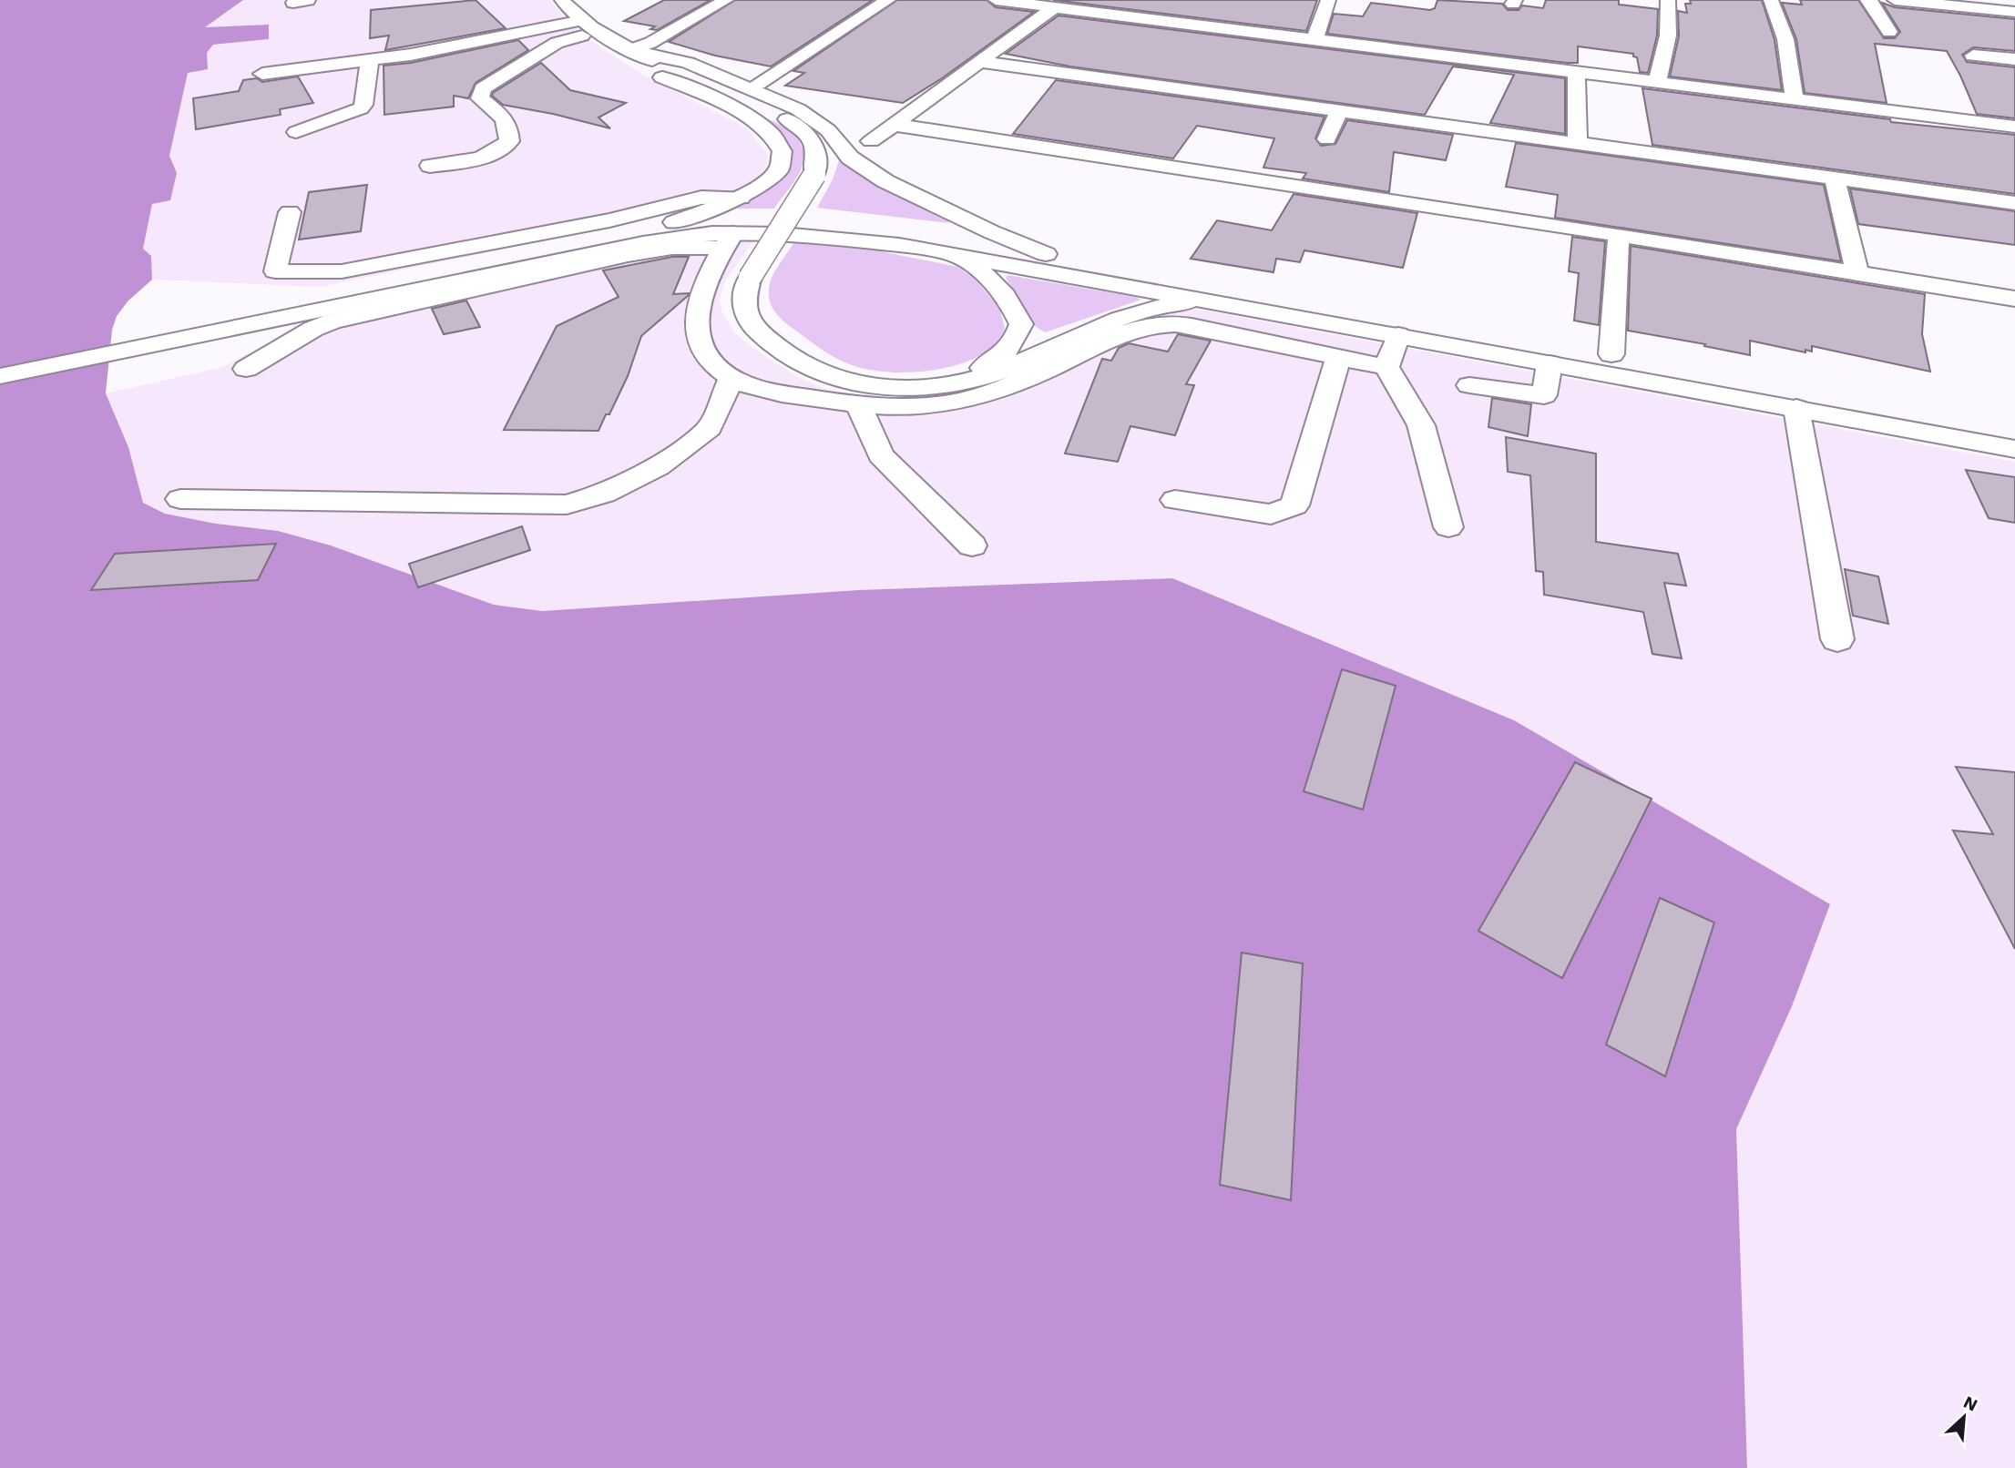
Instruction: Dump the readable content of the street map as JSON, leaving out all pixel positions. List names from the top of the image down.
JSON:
{
  "north": "top right"
}
